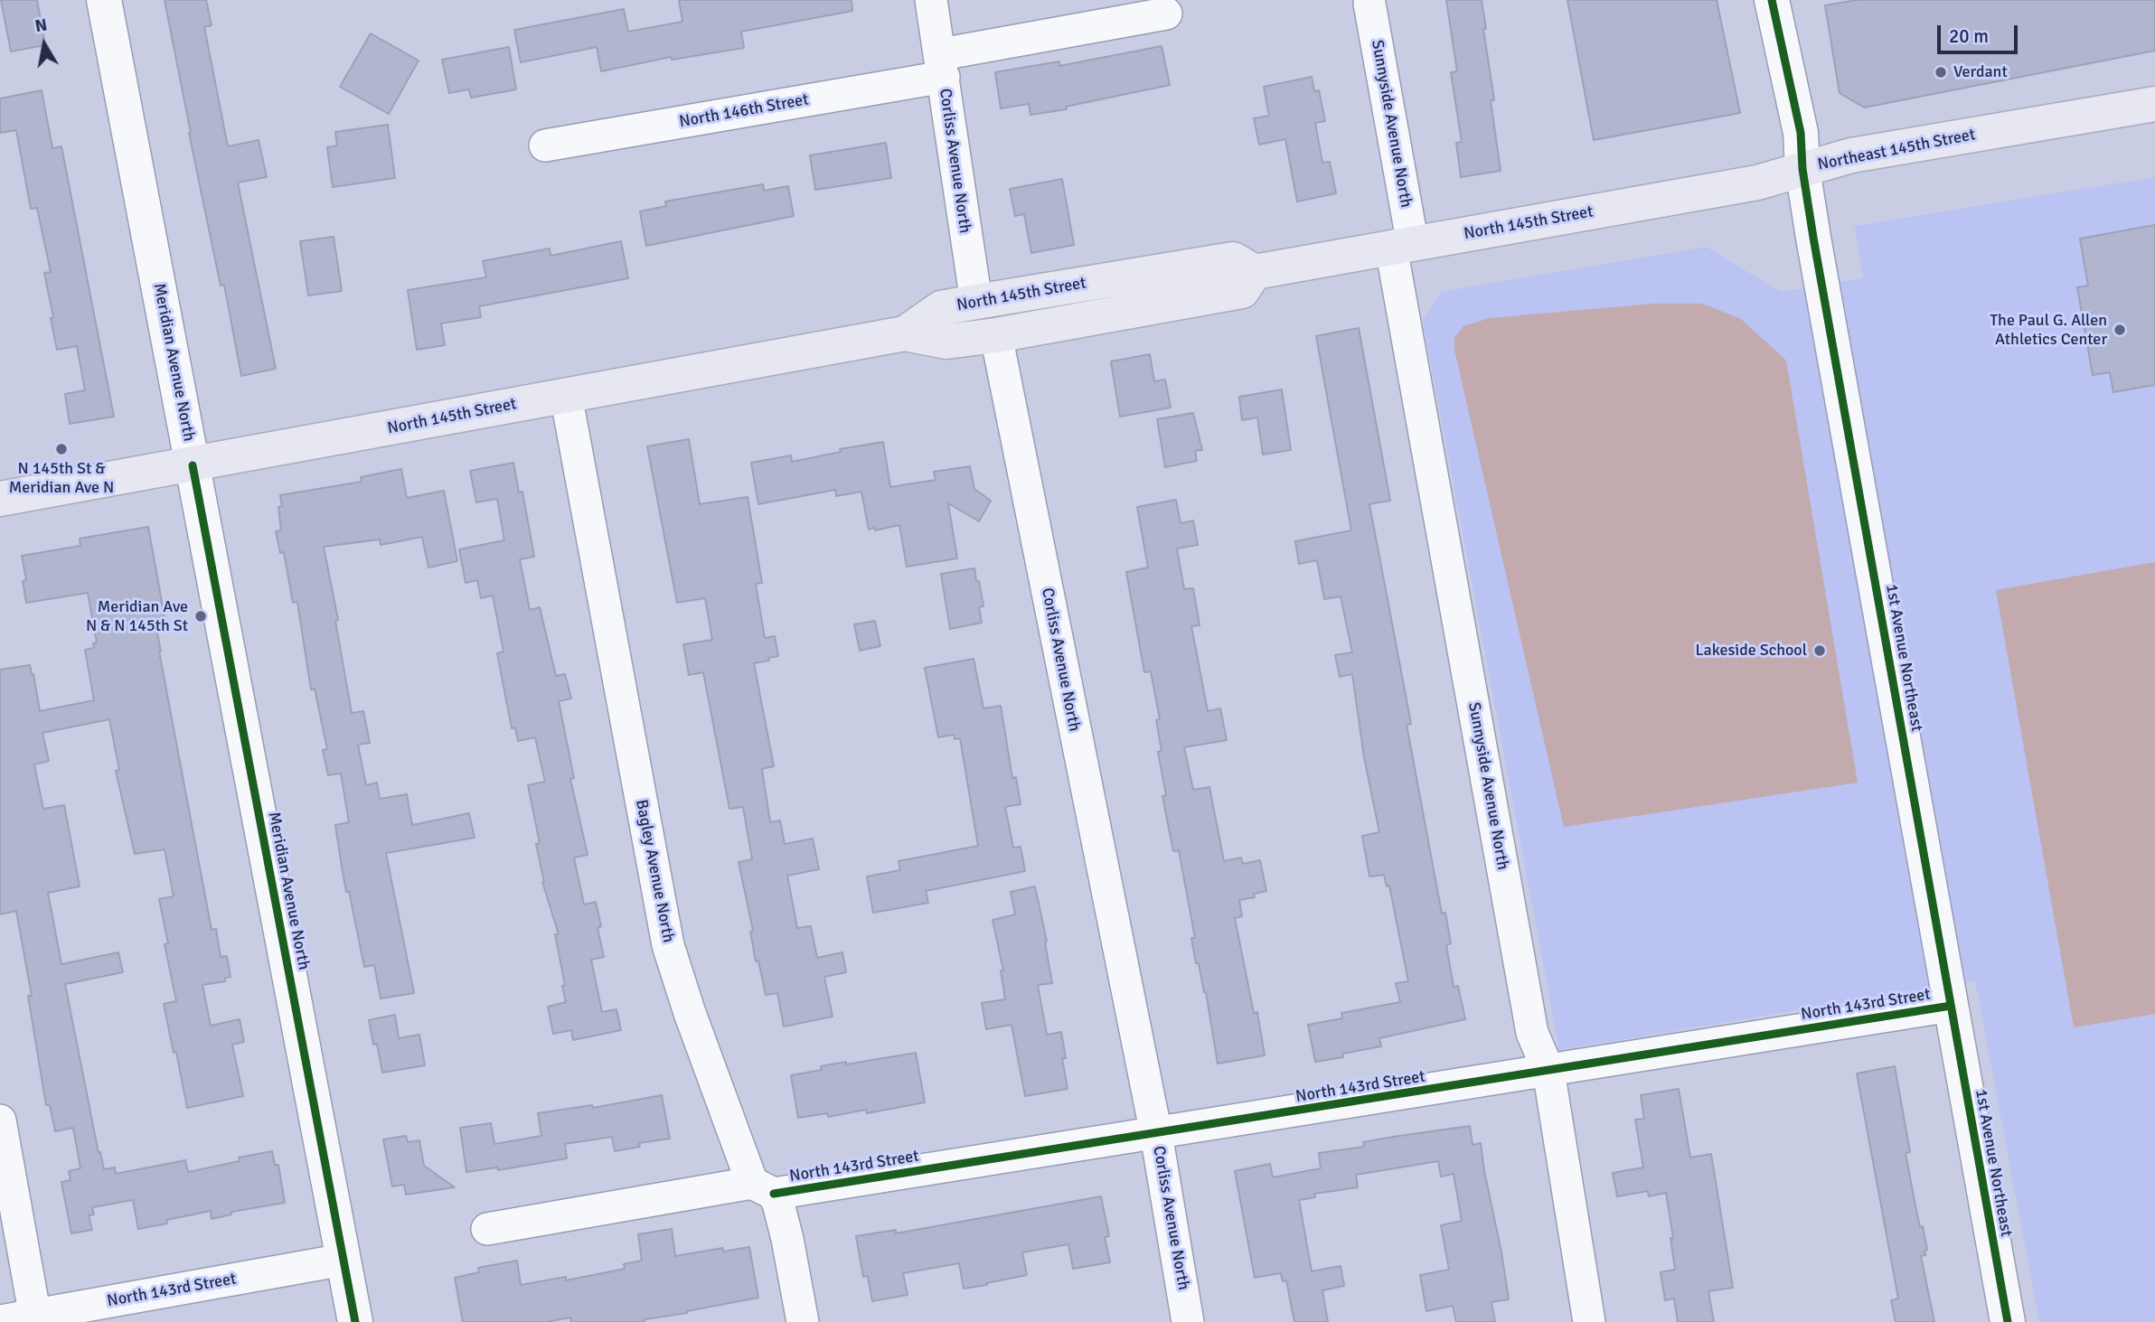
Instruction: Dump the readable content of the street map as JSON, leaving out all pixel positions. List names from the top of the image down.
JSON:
{
  "streets": {
    "main road": ["Northeast 145th Street", "North 145th Street"],
    "street": [
      "North 146th Street",
      "Sunnyside Avenue North",
      "Corliss Avenue North",
      "Meridian Avenue North",
      "1st Avenue Northeast",
      "Bagley Avenue North",
      "North 143rd Street"
    ]
  },
  "crossings": [
    ["North 146th Street", "Corliss Avenue North"],
    ["Sunnyside Avenue North", "North 145th Street"],
    ["Sunnyside Avenue North", "North 143rd Street"],
    ["Northeast 145th Street", "North 145th Street"],
    ["Northeast 145th Street", "1st Avenue Northeast"],
    ["Corliss Avenue North", "North 145th Street"],
    ["Corliss Avenue North", "North 143rd Street"],
    ["North 145th Street", "Meridian Avenue North"],
    ["North 145th Street", "1st Avenue Northeast"],
    ["North 145th Street", "Bagley Avenue North"],
    ["Meridian Avenue North", "North 143rd Street"],
    ["1st Avenue Northeast", "North 143rd Street"],
    ["Bagley Avenue North", "North 143rd Street"]
  ],
  "places": [
    "Verdant",
    "The Paul G. Allen Athletics Center",
    "N 145th St & Meridian Ave N",
    "Meridian Ave N & N 145th St",
    "Lakeside School"
  ],
  "scale_bar": "20 m",
  "north": "top"
}
